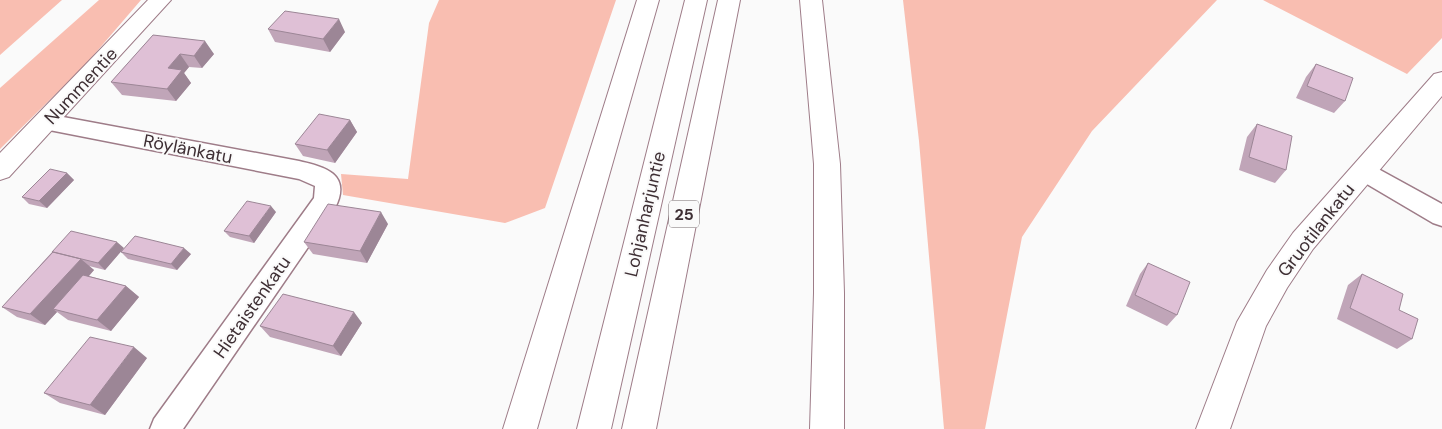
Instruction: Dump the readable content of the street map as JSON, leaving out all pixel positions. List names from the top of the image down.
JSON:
{
  "streets": {
    "main road": [
      "Nummentie",
      "Lohjanharjuntie",
      "25",
      "Gruotilankatu"
    ],
    "street": ["Röylänkatu", "Hietaistenkatu"]
  },
  "crossings": [
    ["Nummentie", "Röylänkatu"],
    ["Röylänkatu", "Hietaistenkatu"]
  ]
}
